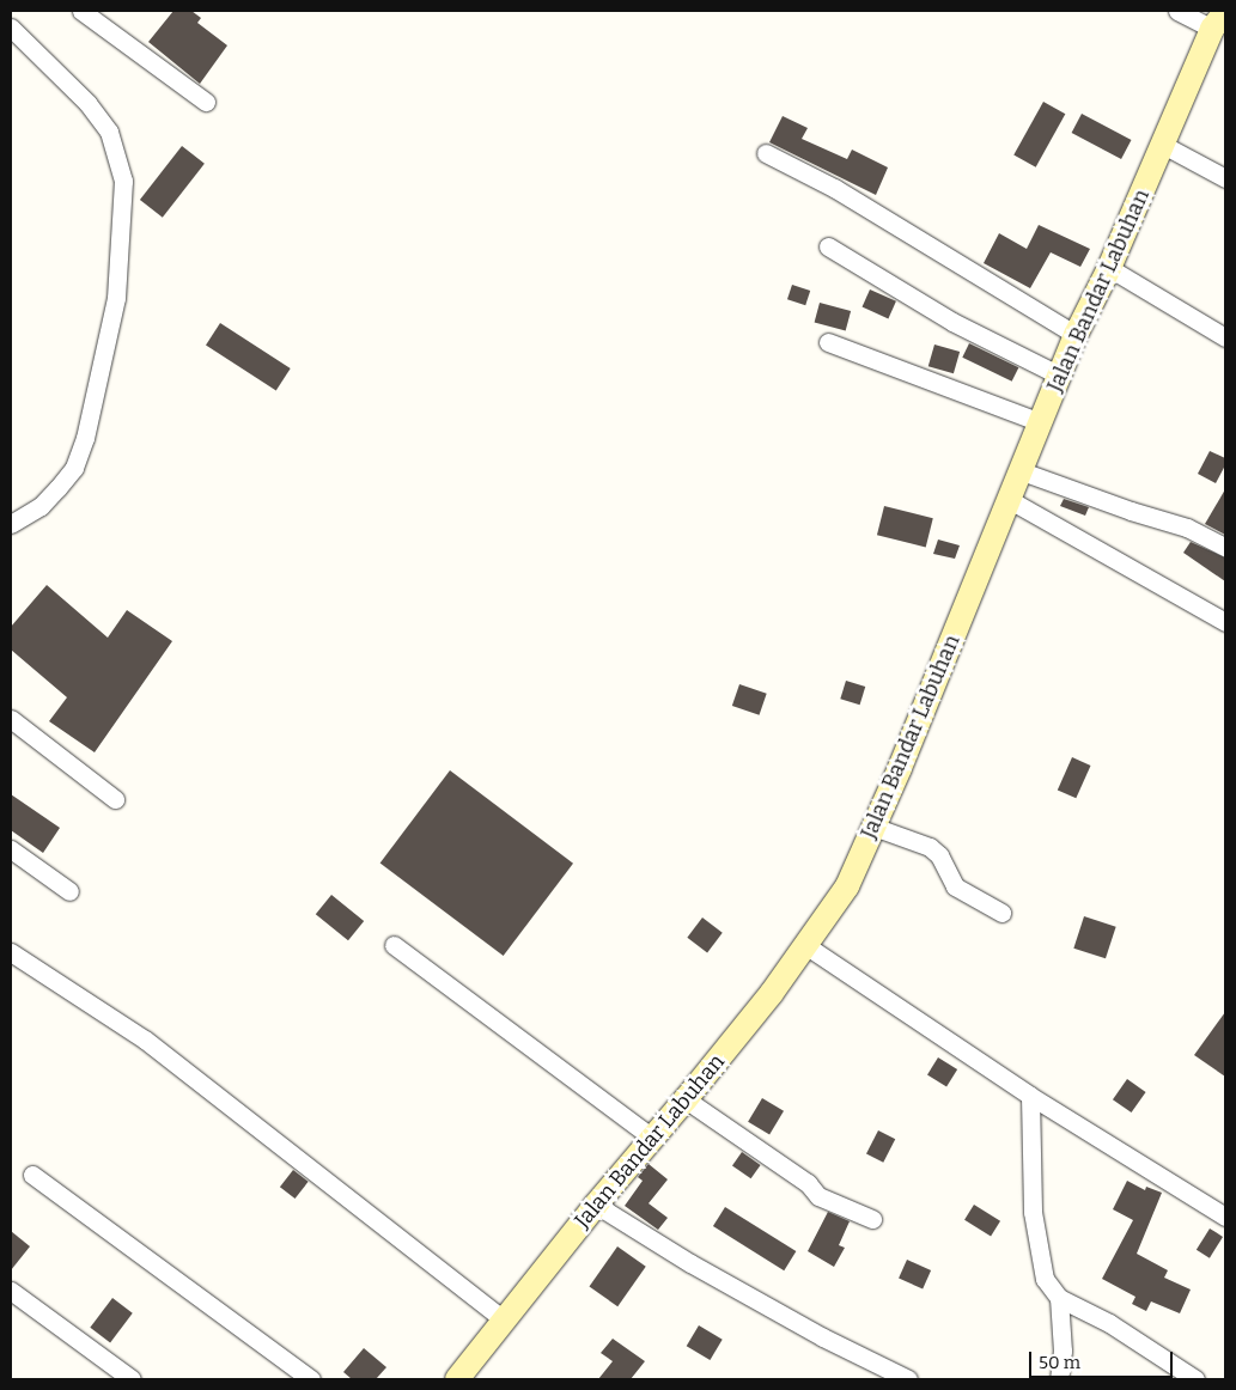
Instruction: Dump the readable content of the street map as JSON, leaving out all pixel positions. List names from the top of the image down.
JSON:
{
  "streets": {
    "main road": ["Jalan Bandar Labuhan"]
  },
  "scale_bar": "50 m"
}
